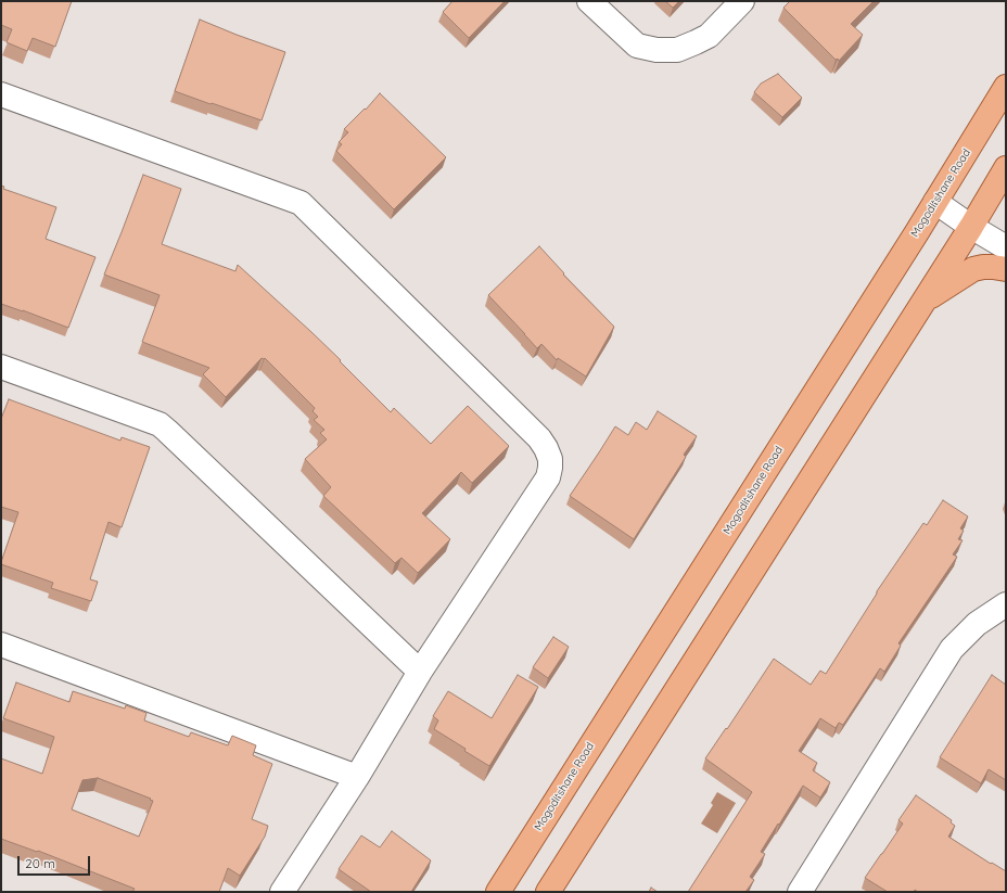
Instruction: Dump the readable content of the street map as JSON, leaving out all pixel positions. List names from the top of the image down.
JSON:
{
  "streets": {
    "main road": ["Mogoditshane Road"]
  },
  "scale_bar": "20 m"
}
